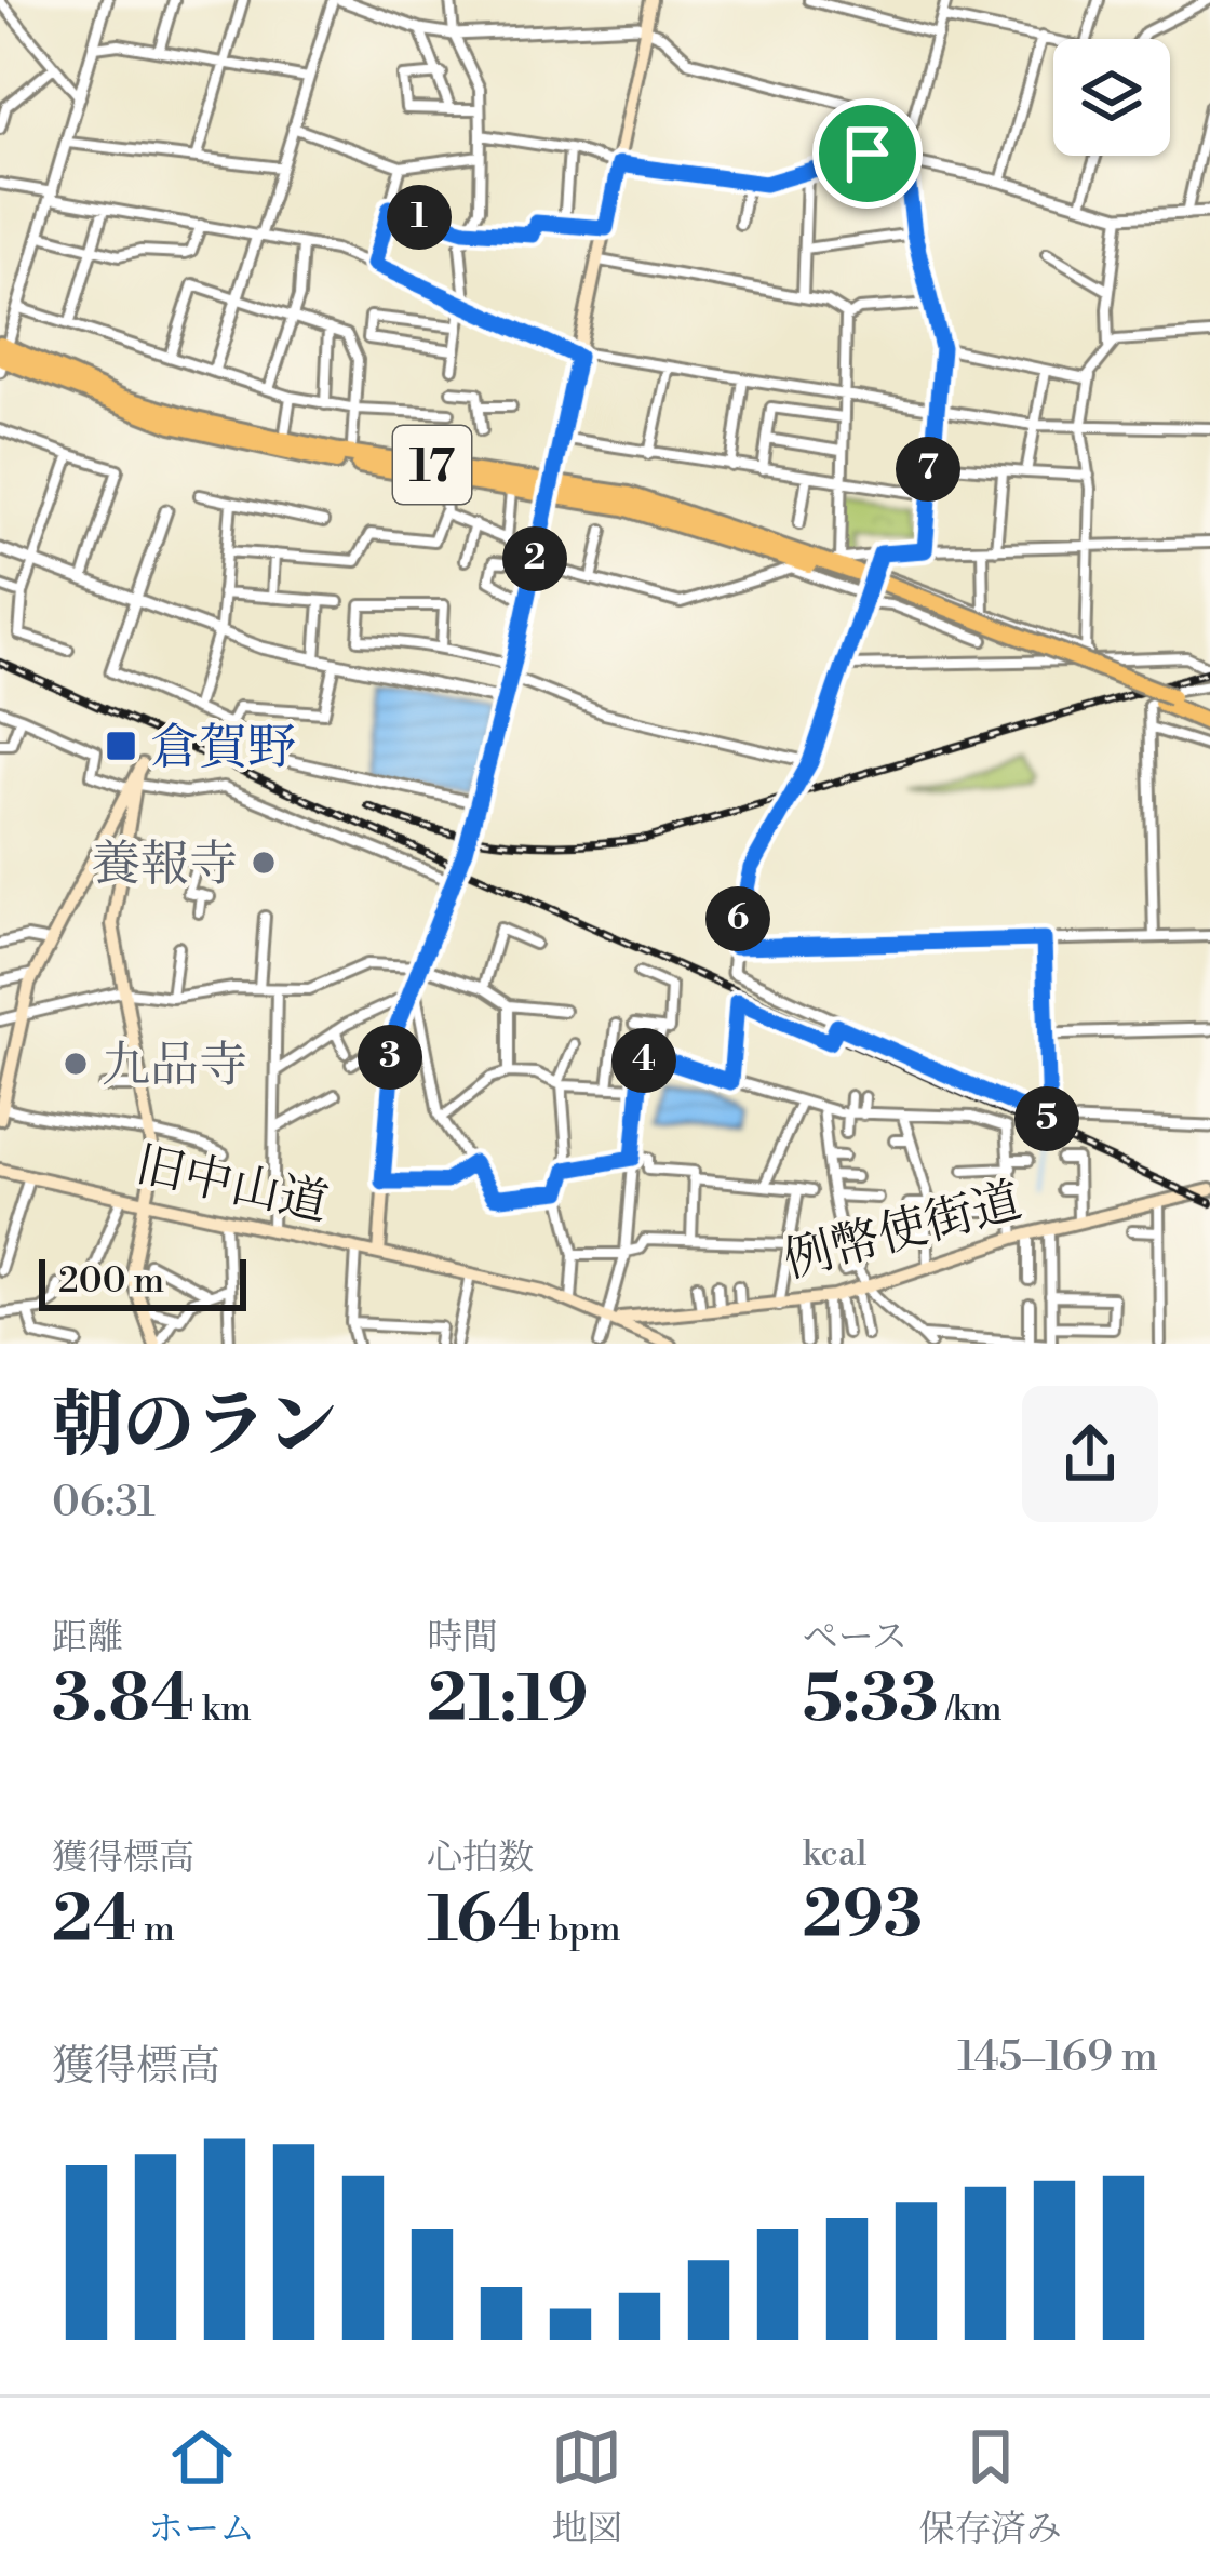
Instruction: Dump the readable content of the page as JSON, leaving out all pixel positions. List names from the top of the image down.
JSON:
{
  "streets": {
    "highway": ["17"],
    "main road": ["旧中山道", "例幣使街道"]
  },
  "crossings": [
    ["旧中山道", "例幣使街道"]
  ],
  "places": {
    "transit": ["倉賀野"],
    "other": ["養報寺", "九品寺"]
  },
  "scale_bar": "200 m",
  "page": {
    "pins": [
      "1",
      "7",
      "2",
      "6",
      "3",
      "4",
      "5"
    ],
    "scale": "200 m",
    "heading": ["朝のラン", "06:31"],
    "stats": [
      ["距離", "3.84 km"],
      ["時間", "21:19"],
      ["ペース", "5:33 /km"],
      ["獲得標高", "24 m"],
      ["心拍数", "164 bpm"],
      ["kcal", "293"]
    ],
    "chart": ["獲得標高", "145–169 m"],
    "tabs": ["ホーム", "地図", "保存済み"]
  }
}
